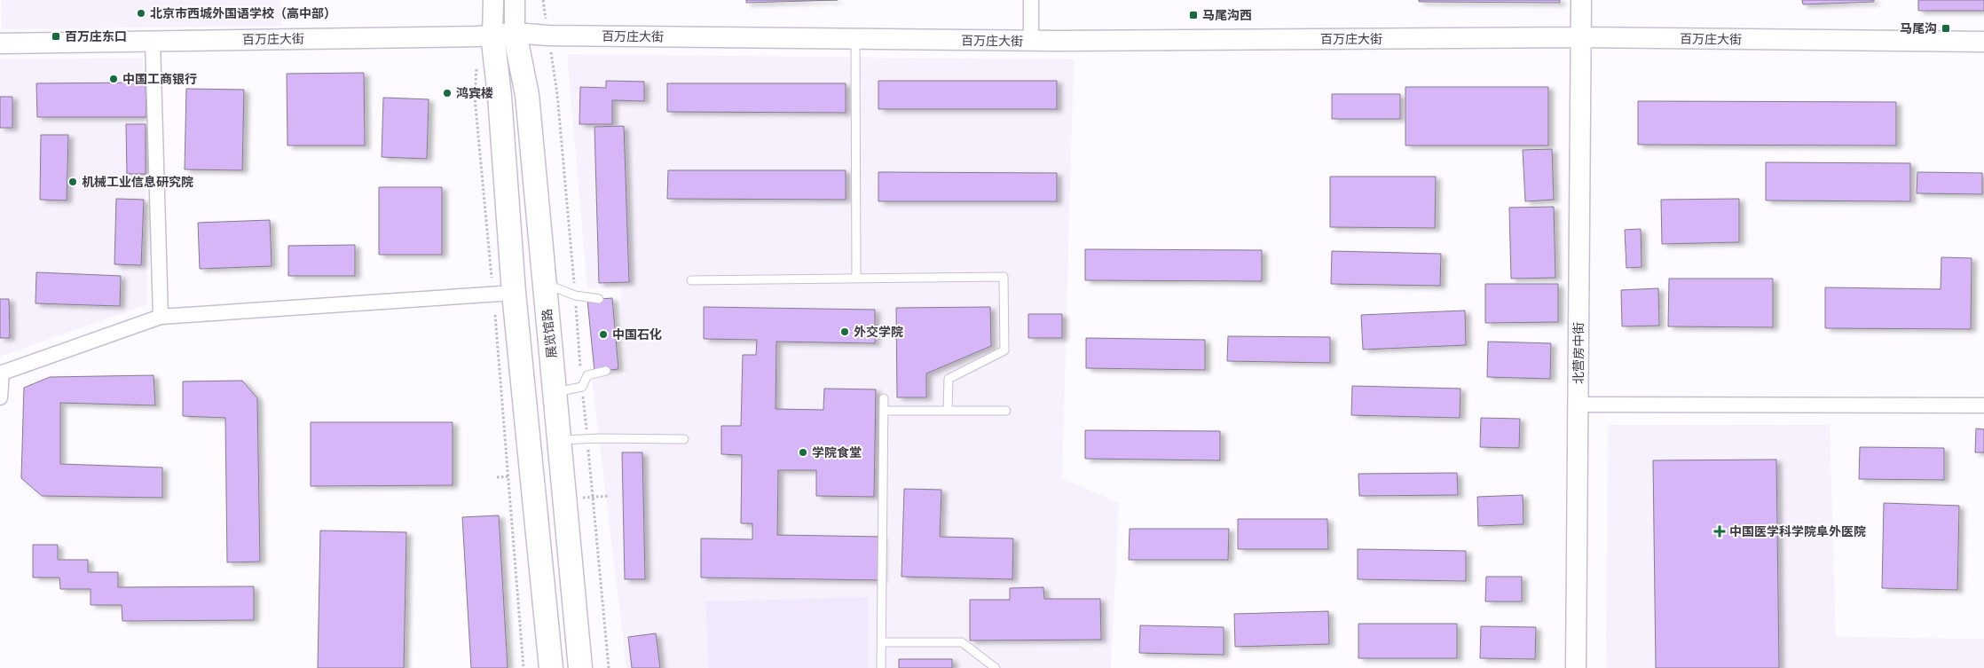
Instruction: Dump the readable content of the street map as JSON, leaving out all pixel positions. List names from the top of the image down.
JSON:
{
  "streets": {
    "main road": ["百万庄大街", "展览馆路", "北营房中街"]
  },
  "crossings": [
    ["百万庄大街", "展览馆路"],
    ["百万庄大街", "北营房中街"]
  ],
  "places": {
    "other": [
      "北京市西城外国语学校（高中部）",
      "中国工商银行",
      "鸿宾楼",
      "机械工业信息研究院",
      "外交学院",
      "中国石化",
      "学院食堂"
    ],
    "transit": ["马尾沟西", "马尾沟", "百万庄东口"],
    "health": ["中国医学科学院阜外医院"]
  }
}
